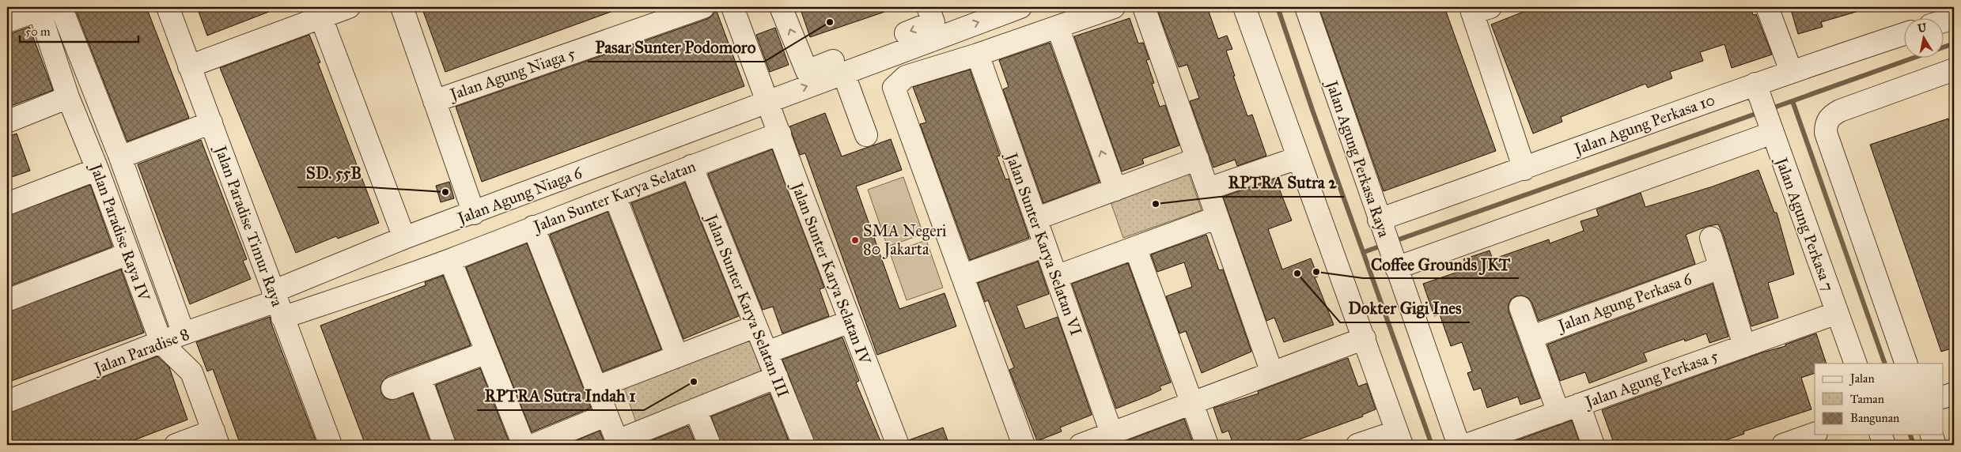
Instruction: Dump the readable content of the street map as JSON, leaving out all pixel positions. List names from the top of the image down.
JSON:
{
  "streets": {
    "street": [
      "Jalan Agung Niaga 5",
      "Jalan Agung Perkasa 10",
      "Jalan Agung Perkasa Raya",
      "Jalan Agung Niaga 6",
      "Jalan Sunter Karya Selatan",
      "Jalan Agung Perkasa 7",
      "Jalan Paradise Timur Raya",
      "Jalan Paradise Raya IV",
      "Jalan Sunter Karya Selatan VI",
      "Jalan Sunter Karya Selatan IV",
      "Jalan Agung Perkasa 6",
      "Jalan Sunter Karya Selatan III",
      "Jalan Paradise 8",
      "Jalan Agung Perkasa 5"
    ]
  },
  "crossings": [
    ["Jalan Agung Perkasa 10", "Jalan Agung Perkasa Raya"],
    ["Jalan Agung Perkasa 10", "Jalan Agung Perkasa 7"],
    ["Jalan Agung Niaga 6", "Jalan Sunter Karya Selatan"],
    ["Jalan Agung Niaga 6", "Jalan Paradise Timur Raya"],
    ["Jalan Agung Niaga 6", "Jalan Sunter Karya Selatan IV"],
    ["Jalan Agung Niaga 6", "Jalan Paradise 8"],
    ["Jalan Sunter Karya Selatan", "Jalan Paradise Timur Raya"],
    ["Jalan Sunter Karya Selatan", "Jalan Sunter Karya Selatan IV"],
    ["Jalan Sunter Karya Selatan", "Jalan Sunter Karya Selatan III"],
    ["Jalan Sunter Karya Selatan", "Jalan Paradise 8"],
    ["Jalan Agung Perkasa 7", "Jalan Agung Perkasa 5"],
    ["Jalan Paradise Timur Raya", "Jalan Paradise 8"],
    ["Jalan Paradise Raya IV", "Jalan Paradise 8"]
  ],
  "places": [
    "Pasar Sunter Podomoro",
    "SD. 55B",
    "RPTRA Sutra 2",
    "SMA Negeri 80 Jakarta",
    "Coffee Grounds JKT",
    "Dokter Gigi Ines",
    "RPTRA Sutra Indah 1"
  ],
  "legend": ["Jalan", "Taman", "Bangunan"],
  "scale_bar": "50 m",
  "north": "top"
}
